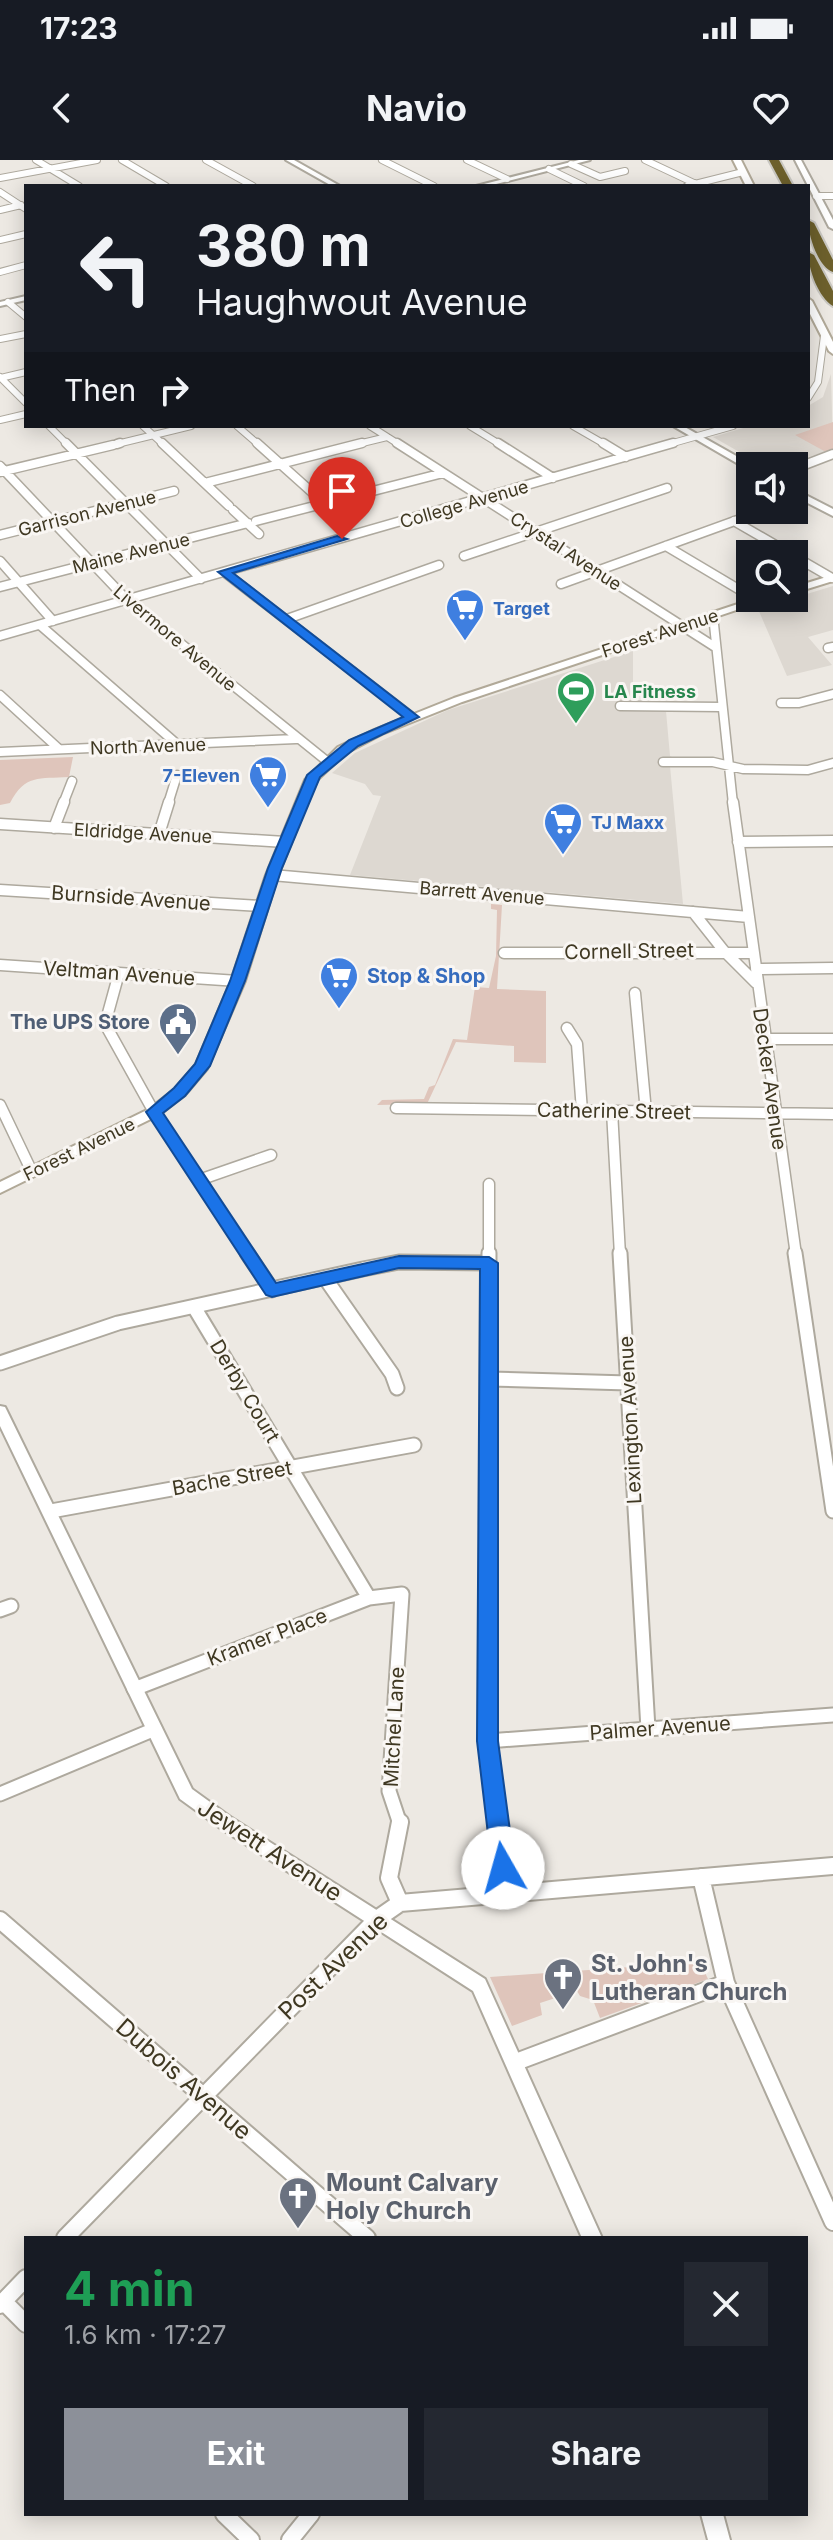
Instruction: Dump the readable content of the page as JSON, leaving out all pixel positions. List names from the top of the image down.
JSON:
{
  "streets": {
    "main road": ["Forest Avenue"],
    "street": [
      "College Avenue",
      "Garrison Avenue",
      "Crystal Avenue",
      "Maine Avenue",
      "Livermore Avenue",
      "North Avenue",
      "Eldridge Avenue",
      "Barrett Avenue",
      "Burnside Avenue",
      "Cornell Street",
      "Veltman Avenue",
      "Decker Avenue",
      "Catherine Street",
      "Derby Court",
      "Lexington Avenue",
      "Bache Street",
      "Kramer Place",
      "Mitchel Lane",
      "Palmer Avenue",
      "Jewett Avenue",
      "Post Avenue",
      "Dubois Avenue"
    ]
  },
  "crossings": [
    ["College Avenue", "Crystal Avenue"],
    ["College Avenue", "Livermore Avenue"],
    ["Garrison Avenue", "Livermore Avenue"],
    ["Crystal Avenue", "Maine Avenue"],
    ["Crystal Avenue", "Forest Avenue"],
    ["Maine Avenue", "Livermore Avenue"],
    ["Forest Avenue", "Livermore Avenue"],
    ["Forest Avenue", "Eldridge Avenue"],
    ["Forest Avenue", "Barrett Avenue"],
    ["Forest Avenue", "Burnside Avenue"],
    ["Forest Avenue", "Veltman Avenue"],
    ["Forest Avenue", "Decker Avenue"],
    ["Livermore Avenue", "North Avenue"],
    ["Barrett Avenue", "Decker Avenue"],
    ["Cornell Street", "Decker Avenue"],
    ["Decker Avenue", "Catherine Street"],
    ["Catherine Street", "Lexington Avenue"],
    ["Derby Court", "Bache Street"],
    ["Derby Court", "Kramer Place"],
    ["Lexington Avenue", "Palmer Avenue"],
    ["Bache Street", "Jewett Avenue"],
    ["Kramer Place", "Mitchel Lane"],
    ["Kramer Place", "Jewett Avenue"],
    ["Mitchel Lane", "Post Avenue"],
    ["Jewett Avenue", "Post Avenue"],
    ["Post Avenue", "Dubois Avenue"]
  ],
  "places": {
    "supermarket": [
      "Target",
      "7-Eleven",
      "TJ Maxx",
      "Stop & Shop"
    ],
    "sports": ["LA Fitness"],
    "public building": ["The UPS Store"],
    "church": ["St. John's Lutheran Church", "Mount Calvary Holy Church"]
  },
  "page": {
    "status": "17:23",
    "header": "Navio",
    "turn": ["380 m", "Haughwout Avenue"],
    "then": "Then",
    "heading": ["4 min", "1.6 km · 17:27"],
    "buttons": ["Exit", "Share"]
  }
}
